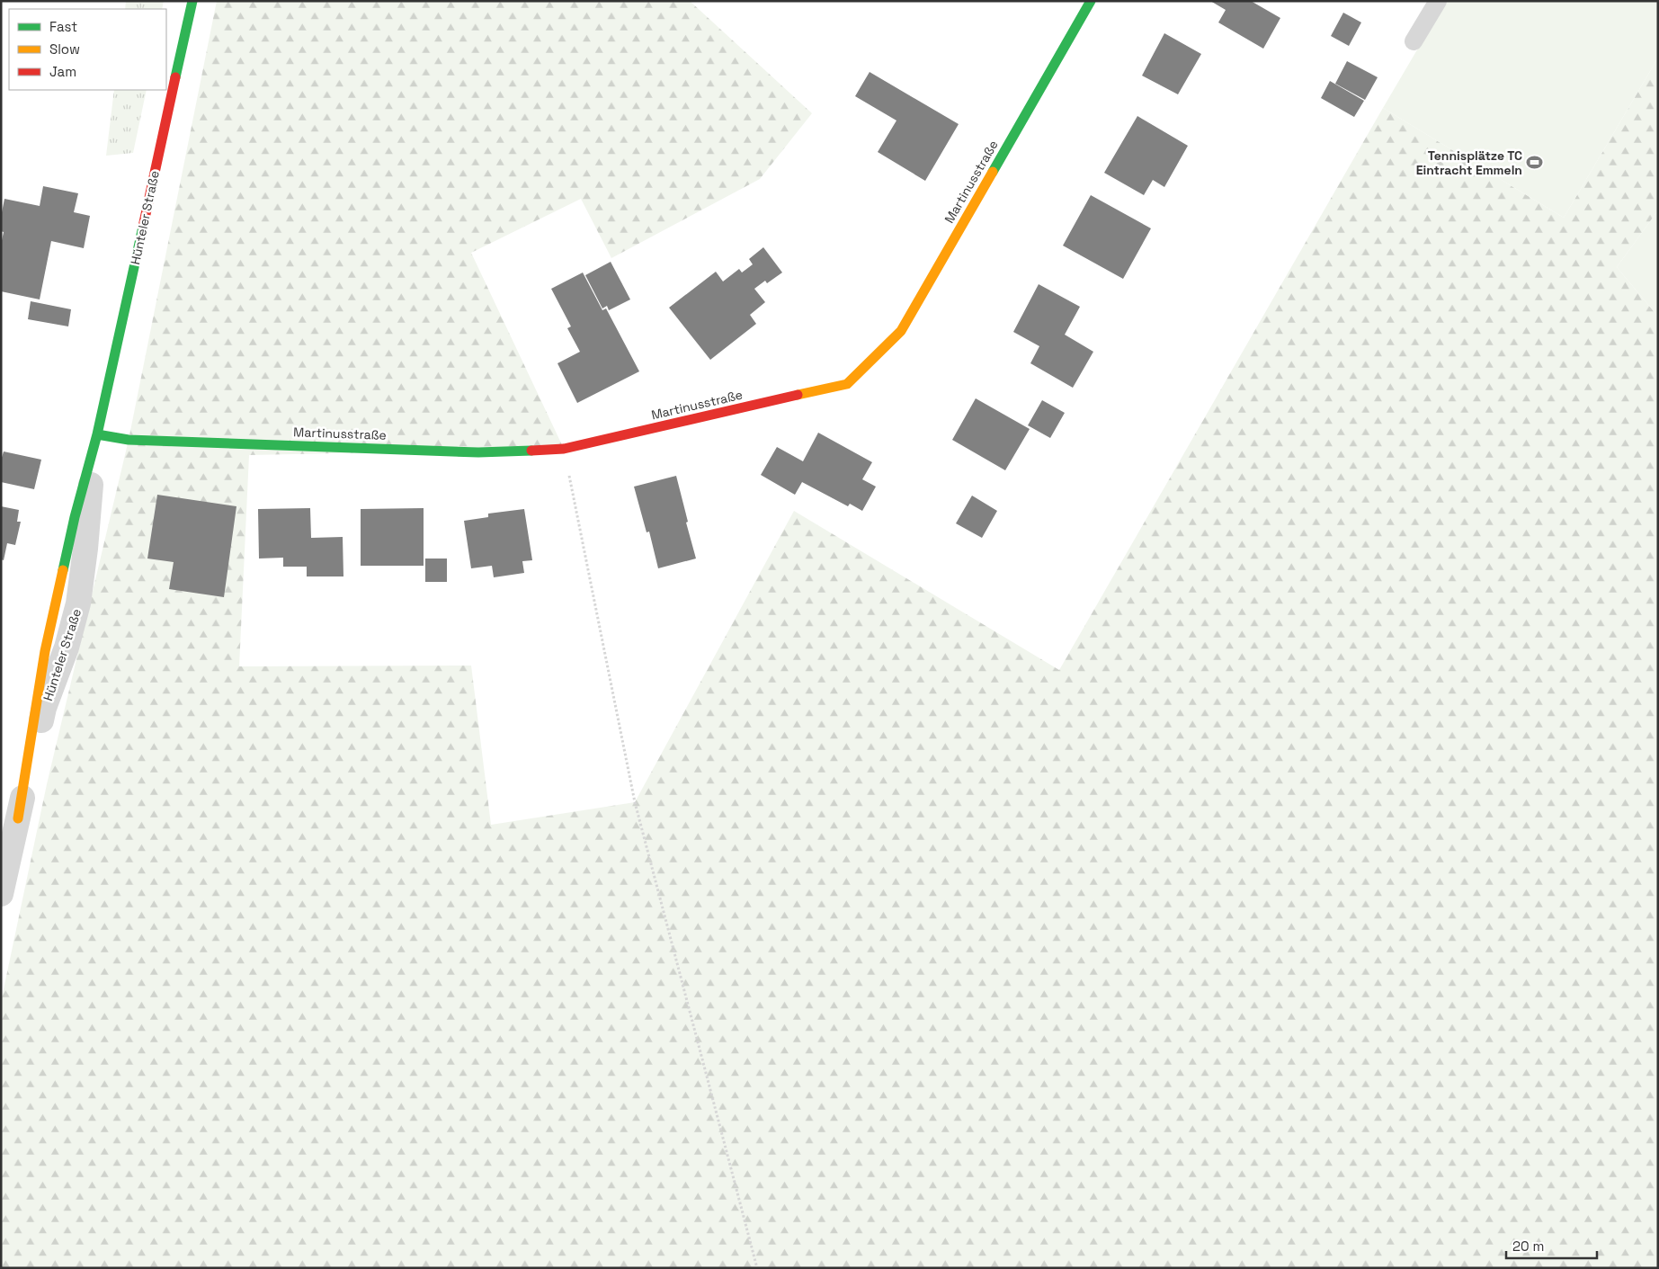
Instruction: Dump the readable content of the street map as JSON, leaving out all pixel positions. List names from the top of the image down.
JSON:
{
  "streets": {
    "street": ["Martinusstraße", "Hünteler Straße"]
  },
  "crossings": [
    ["Martinusstraße", "Hünteler Straße"]
  ],
  "places": {
    "sports": ["Tennisplätze TC Eintracht Emmeln"]
  },
  "legend": ["Fast", "Slow", "Jam"],
  "scale_bar": "20 m"
}
